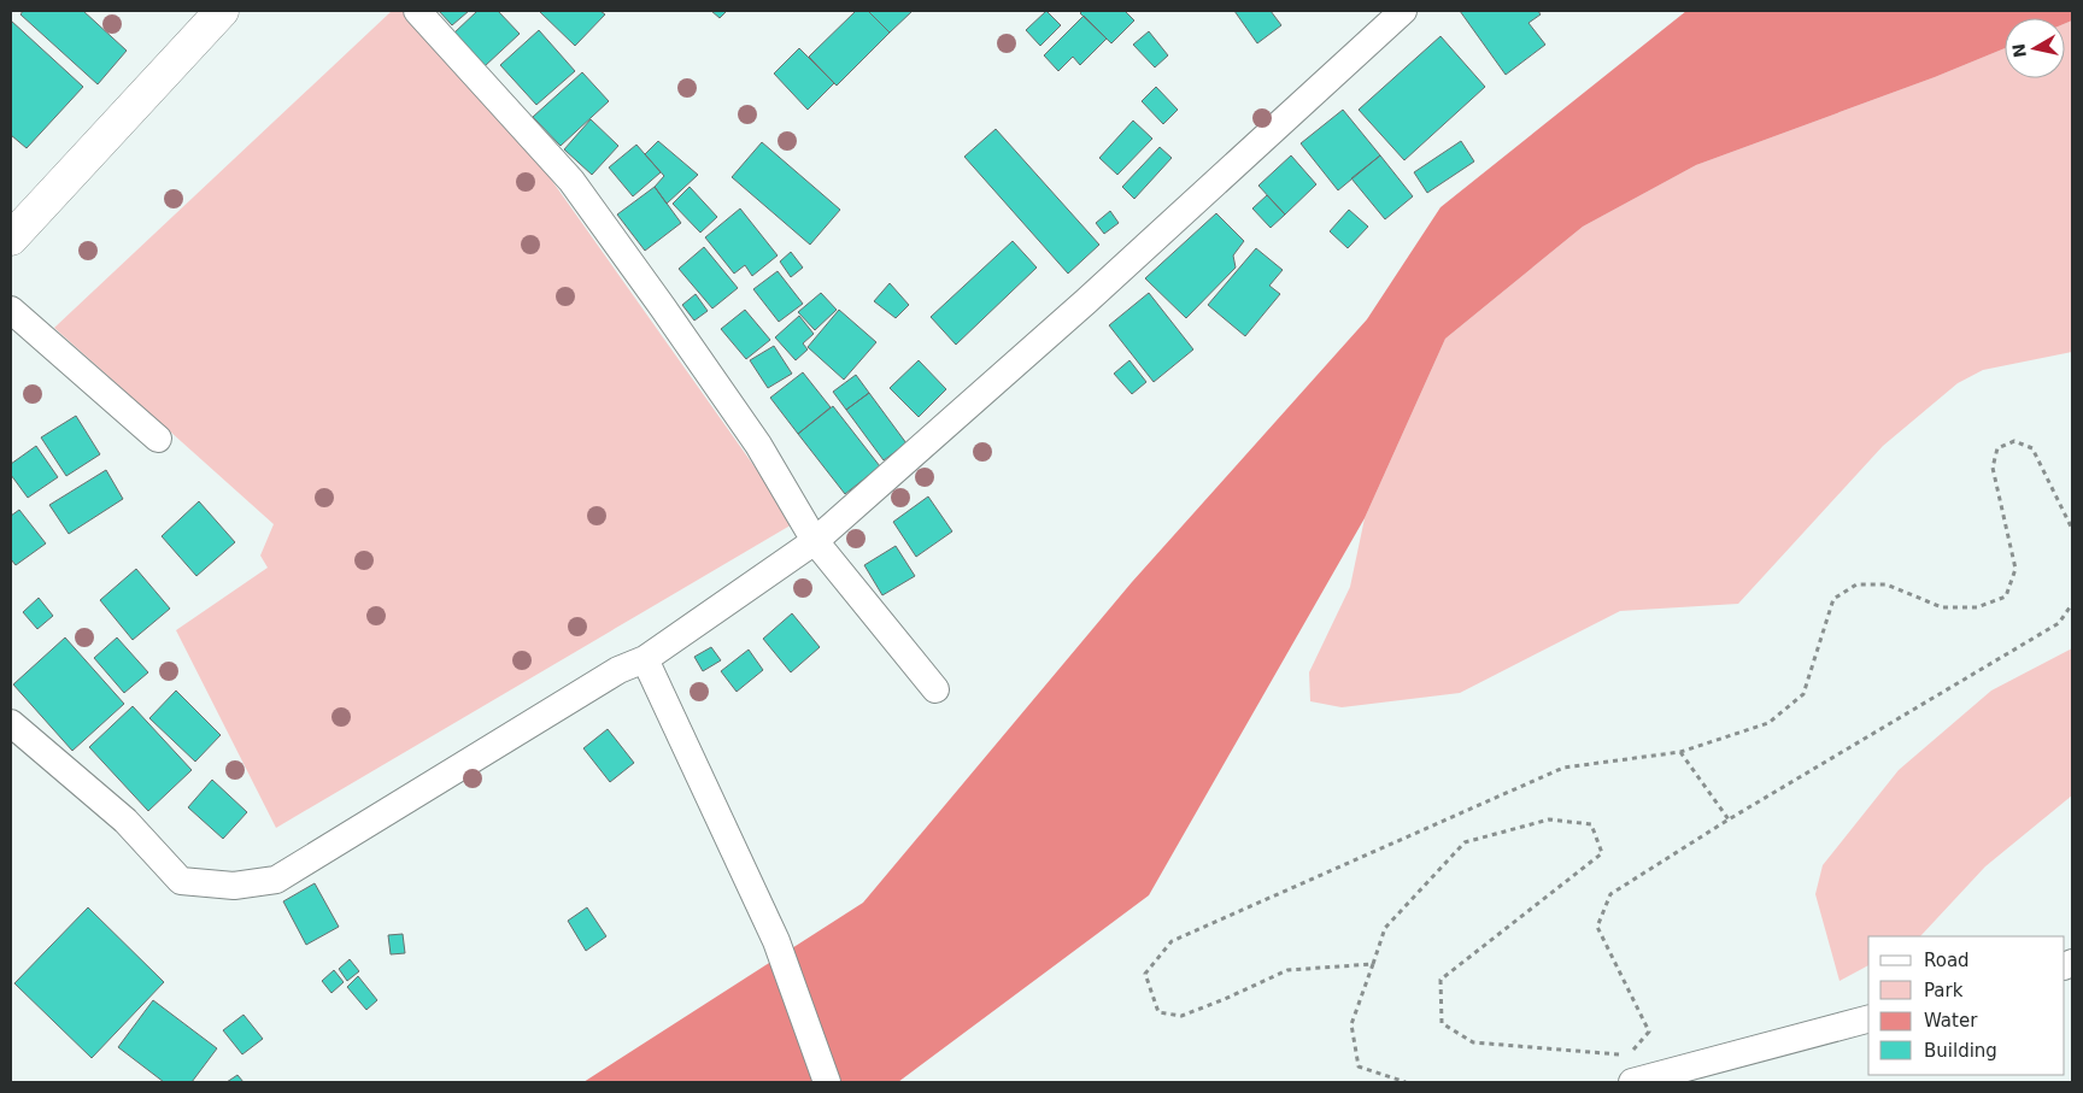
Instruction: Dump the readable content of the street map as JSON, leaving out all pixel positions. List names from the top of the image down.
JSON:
{
  "legend": [
    "Road",
    "Park",
    "Water",
    "Building"
  ],
  "north": "left"
}
